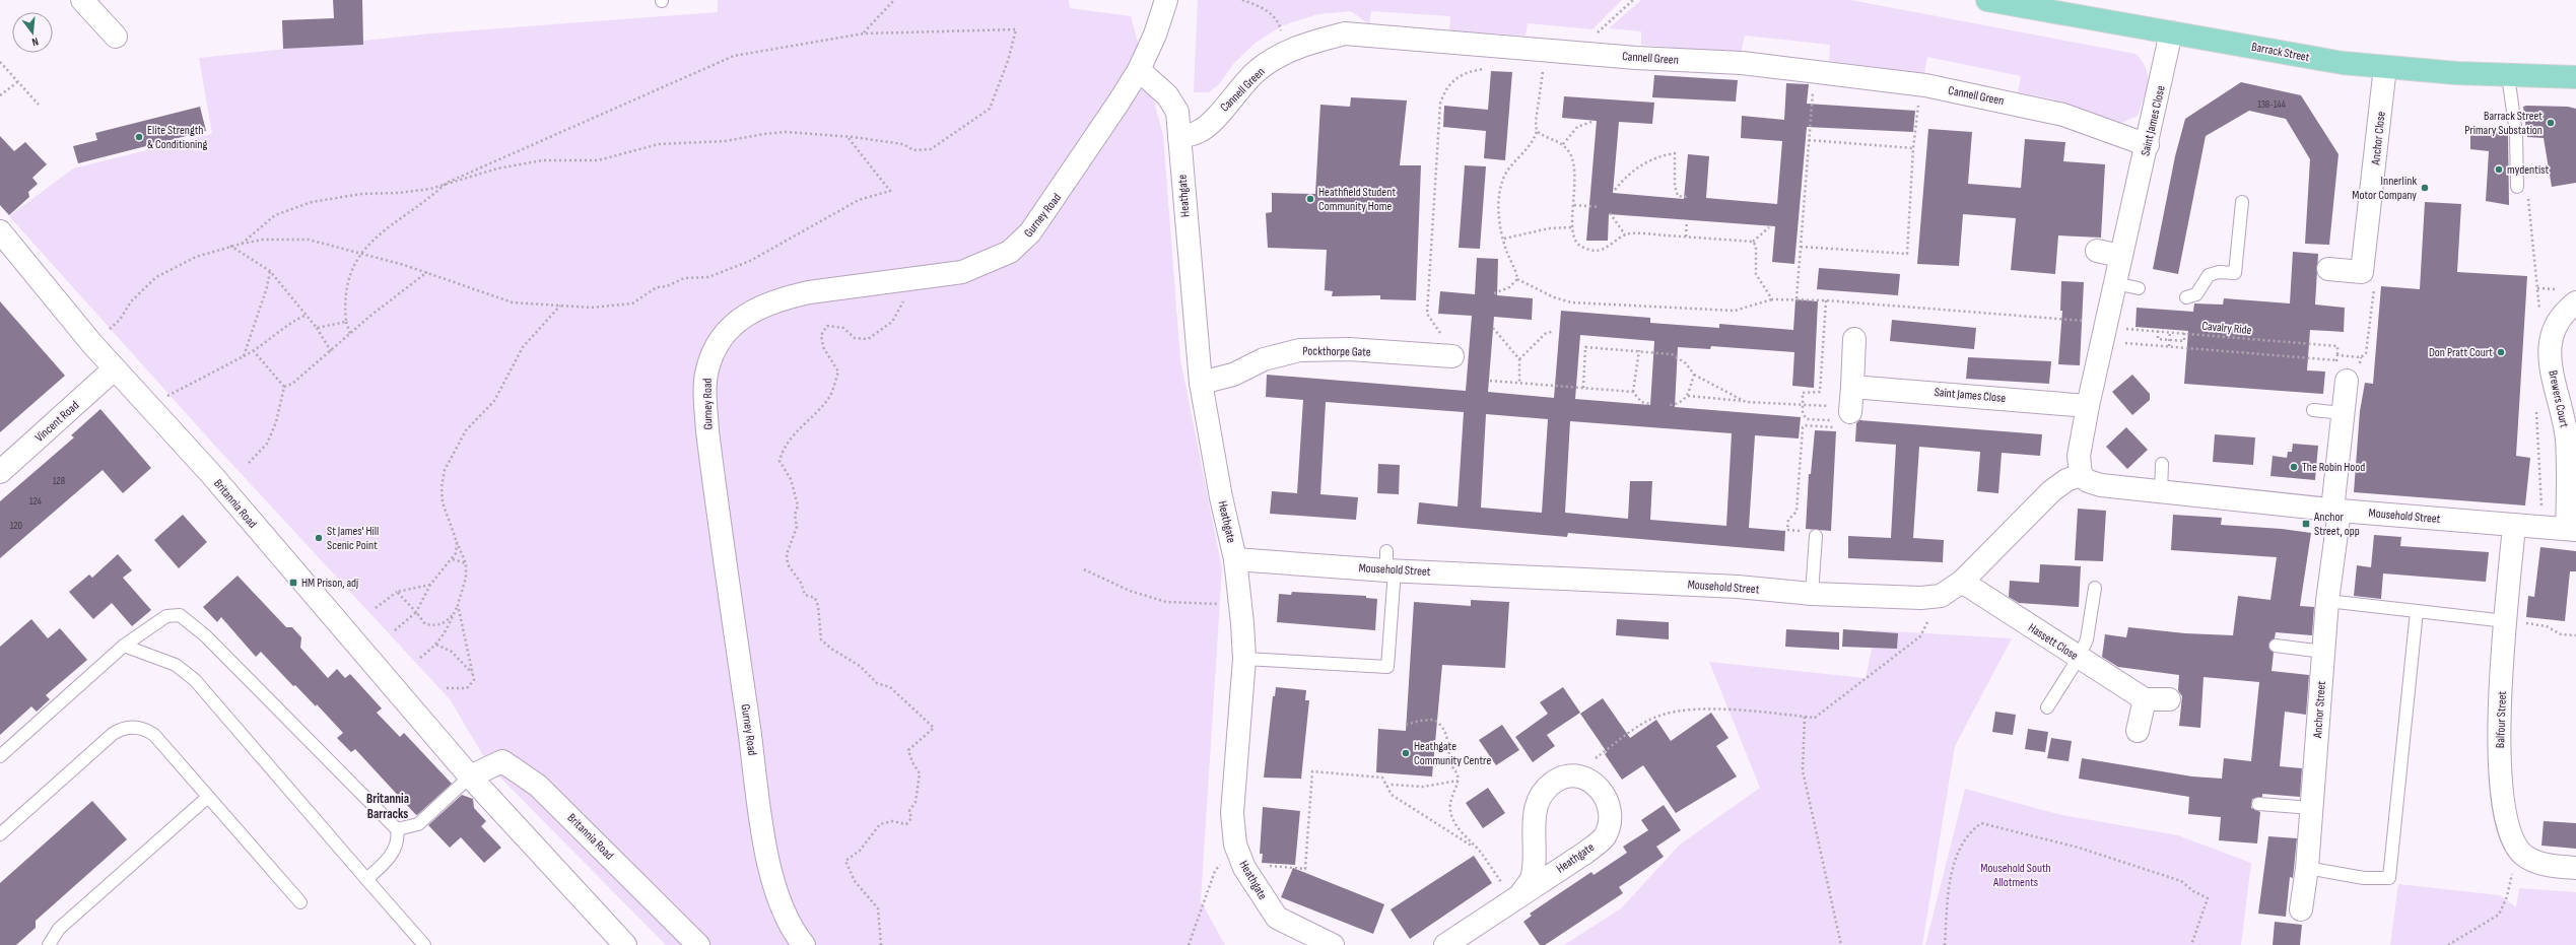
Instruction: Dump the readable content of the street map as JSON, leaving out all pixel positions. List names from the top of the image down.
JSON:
{
  "streets": {
    "main road": ["Barrack Street"],
    "street": [
      "Cannell Green",
      "Saint James Close",
      "Anchor Close",
      "Heathgate",
      "Gurney Road",
      "Pockthorpe Gate",
      "Brewers Court",
      "Vincent Road",
      "Britannia Road",
      "Mousehold Street",
      "Hassett Close",
      "Anchor Street",
      "Balfour Street"
    ],
    "path": ["Cavalry Ride"]
  },
  "crossings": [
    ["Barrack Street", "Saint James Close"],
    ["Barrack Street", "Anchor Close"],
    ["Cannell Green", "Saint James Close"],
    ["Cannell Green", "Heathgate"],
    ["Saint James Close", "Cavalry Ride"],
    ["Saint James Close", "Mousehold Street"],
    ["Heathgate", "Gurney Road"],
    ["Heathgate", "Pockthorpe Gate"],
    ["Heathgate", "Mousehold Street"],
    ["Brewers Court", "Mousehold Street"],
    ["Vincent Road", "Britannia Road"],
    ["Mousehold Street", "Hassett Close"],
    ["Mousehold Street", "Anchor Street"],
    ["Mousehold Street", "Balfour Street"]
  ],
  "districts": ["Britannia Barracks"],
  "parks": ["Mousehold South Allotments"],
  "places": {
    "other": [
      "Barrack Street Primary Substation",
      "Elite Strength & Conditioning",
      "mydentist",
      "Innerlink Motor Company",
      "Heathfield Student Community Home",
      "Don Pratt Court",
      "The Robin Hood",
      "St James' Hill Scenic Point",
      "Heathgate Community Centre"
    ],
    "transit": ["Anchor Street, opp", "HM Prison, adj"]
  },
  "house_numbers": [
    "138-144",
    "128",
    "124",
    "120"
  ],
  "north": "bottom"
}
